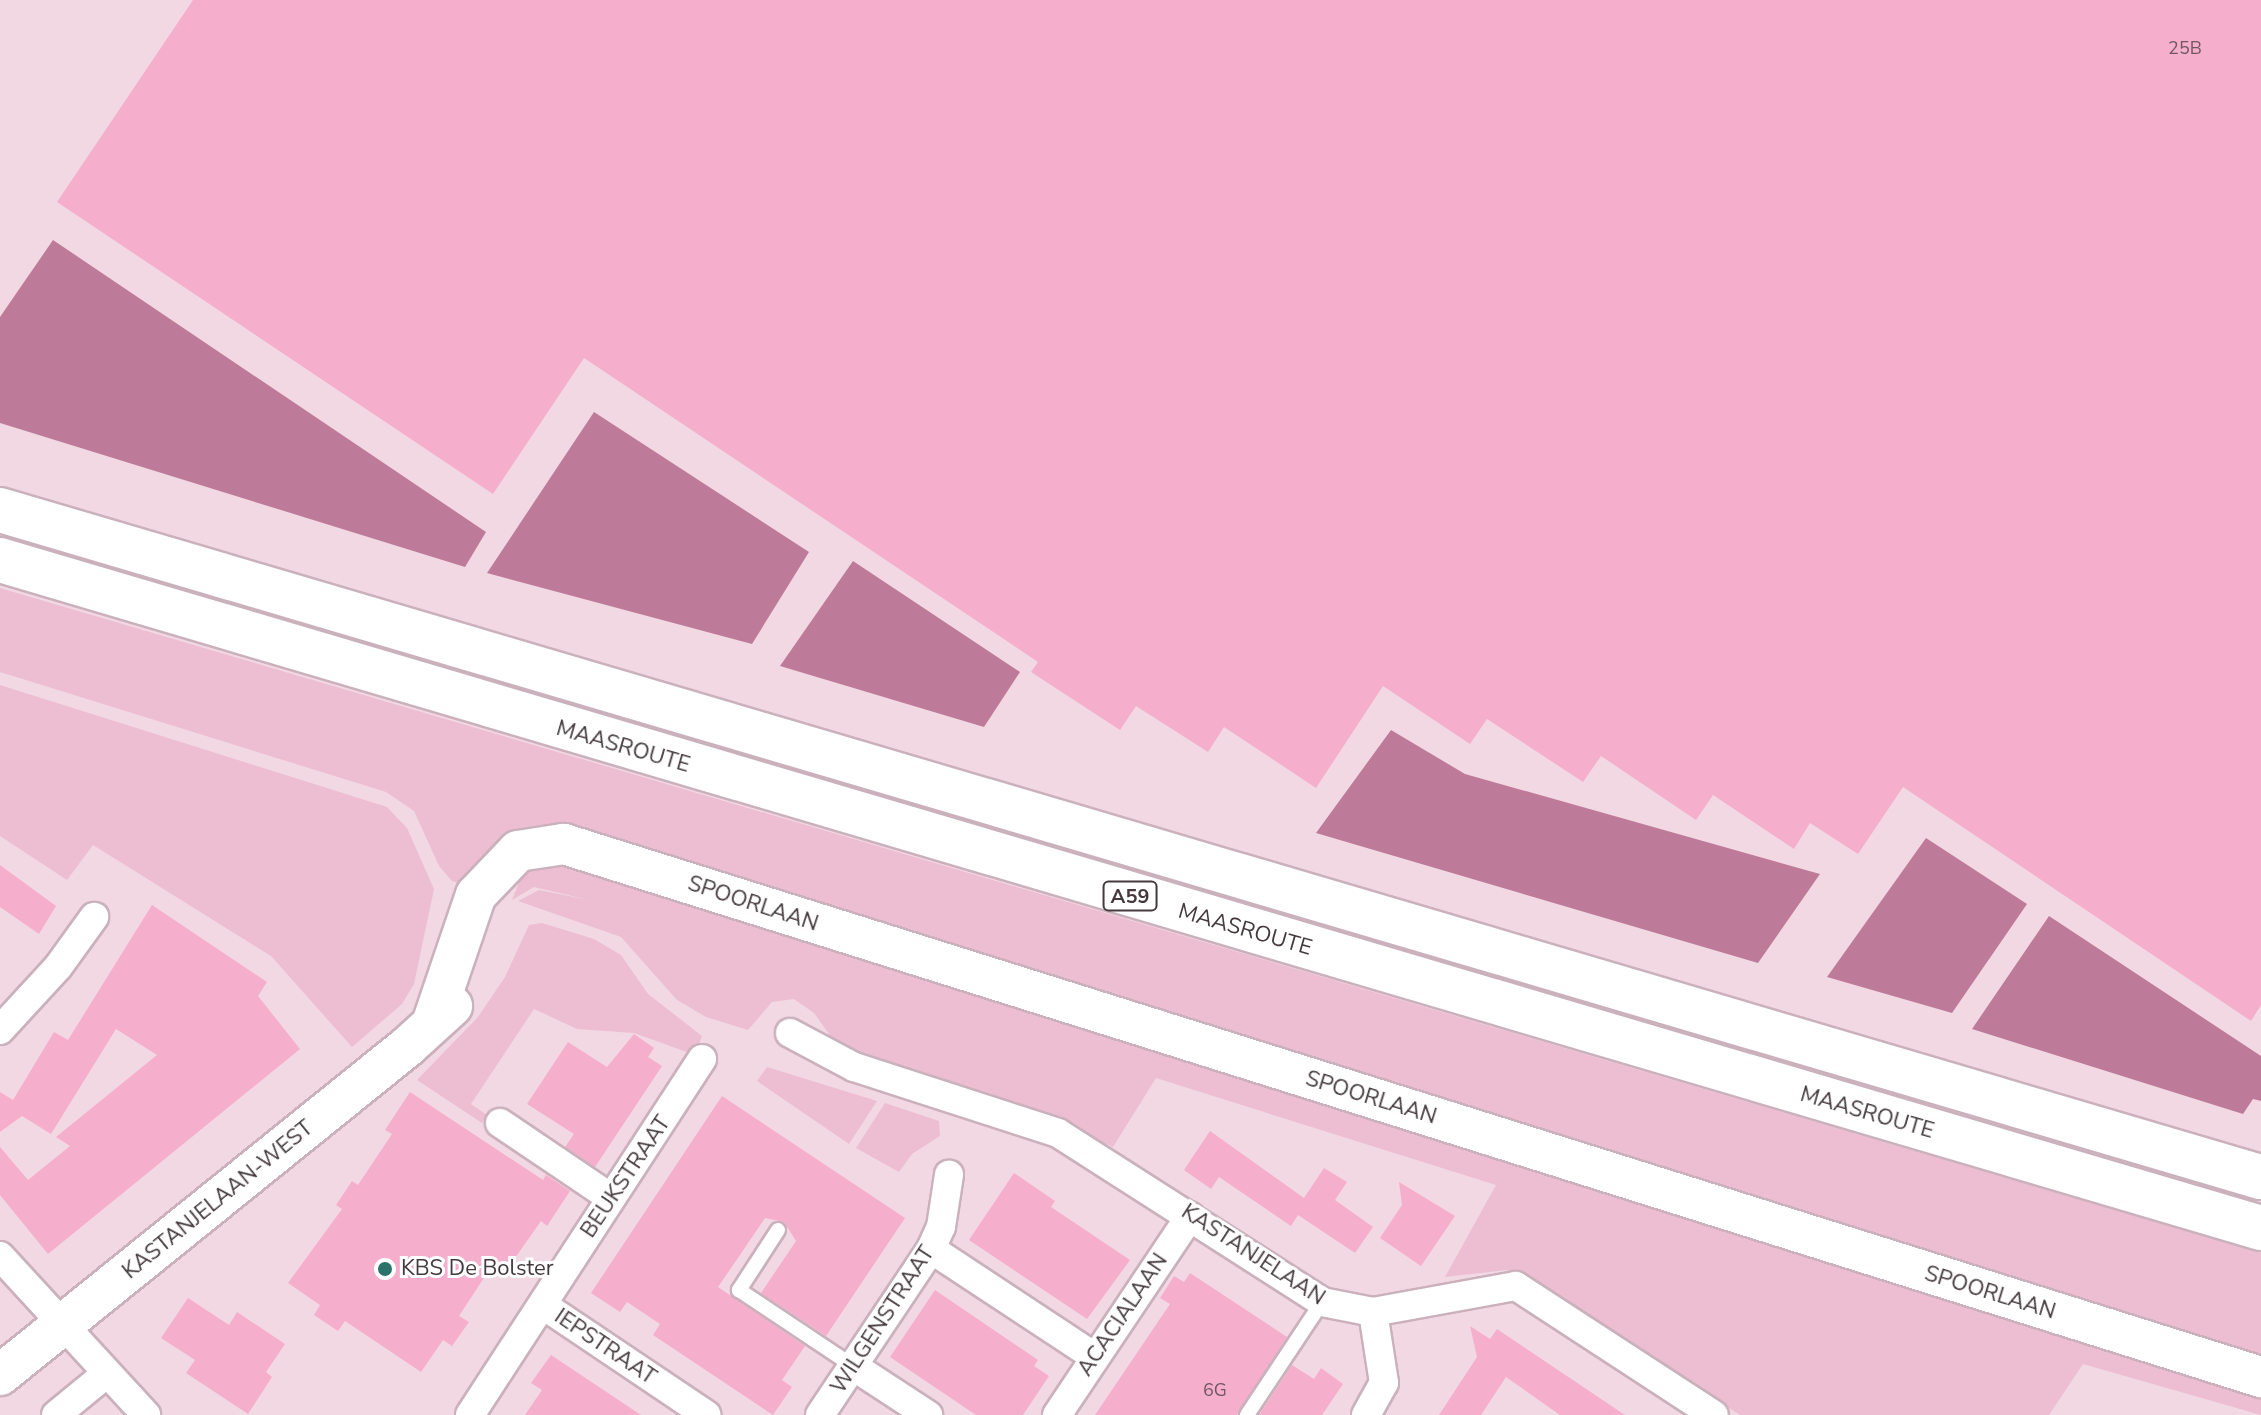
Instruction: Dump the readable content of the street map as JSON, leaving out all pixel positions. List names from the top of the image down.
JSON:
{
  "streets": {
    "highway": ["MAASROUTE", "A59"],
    "main road": ["SPOORLAAN", "KASTANJELAAN-WEST"],
    "street": [
      "BEUKSTRAAT",
      "KASTANJELAAN",
      "ACACIALAAN",
      "WILGENSTRAAT",
      "IEPSTRAAT"
    ]
  },
  "crossings": [
    ["SPOORLAAN", "KASTANJELAAN-WEST"],
    ["BEUKSTRAAT", "IEPSTRAAT"],
    ["KASTANJELAAN", "ACACIALAAN"]
  ],
  "places": ["KBS De Bolster"],
  "house_numbers": ["25B", "6G"]
}
